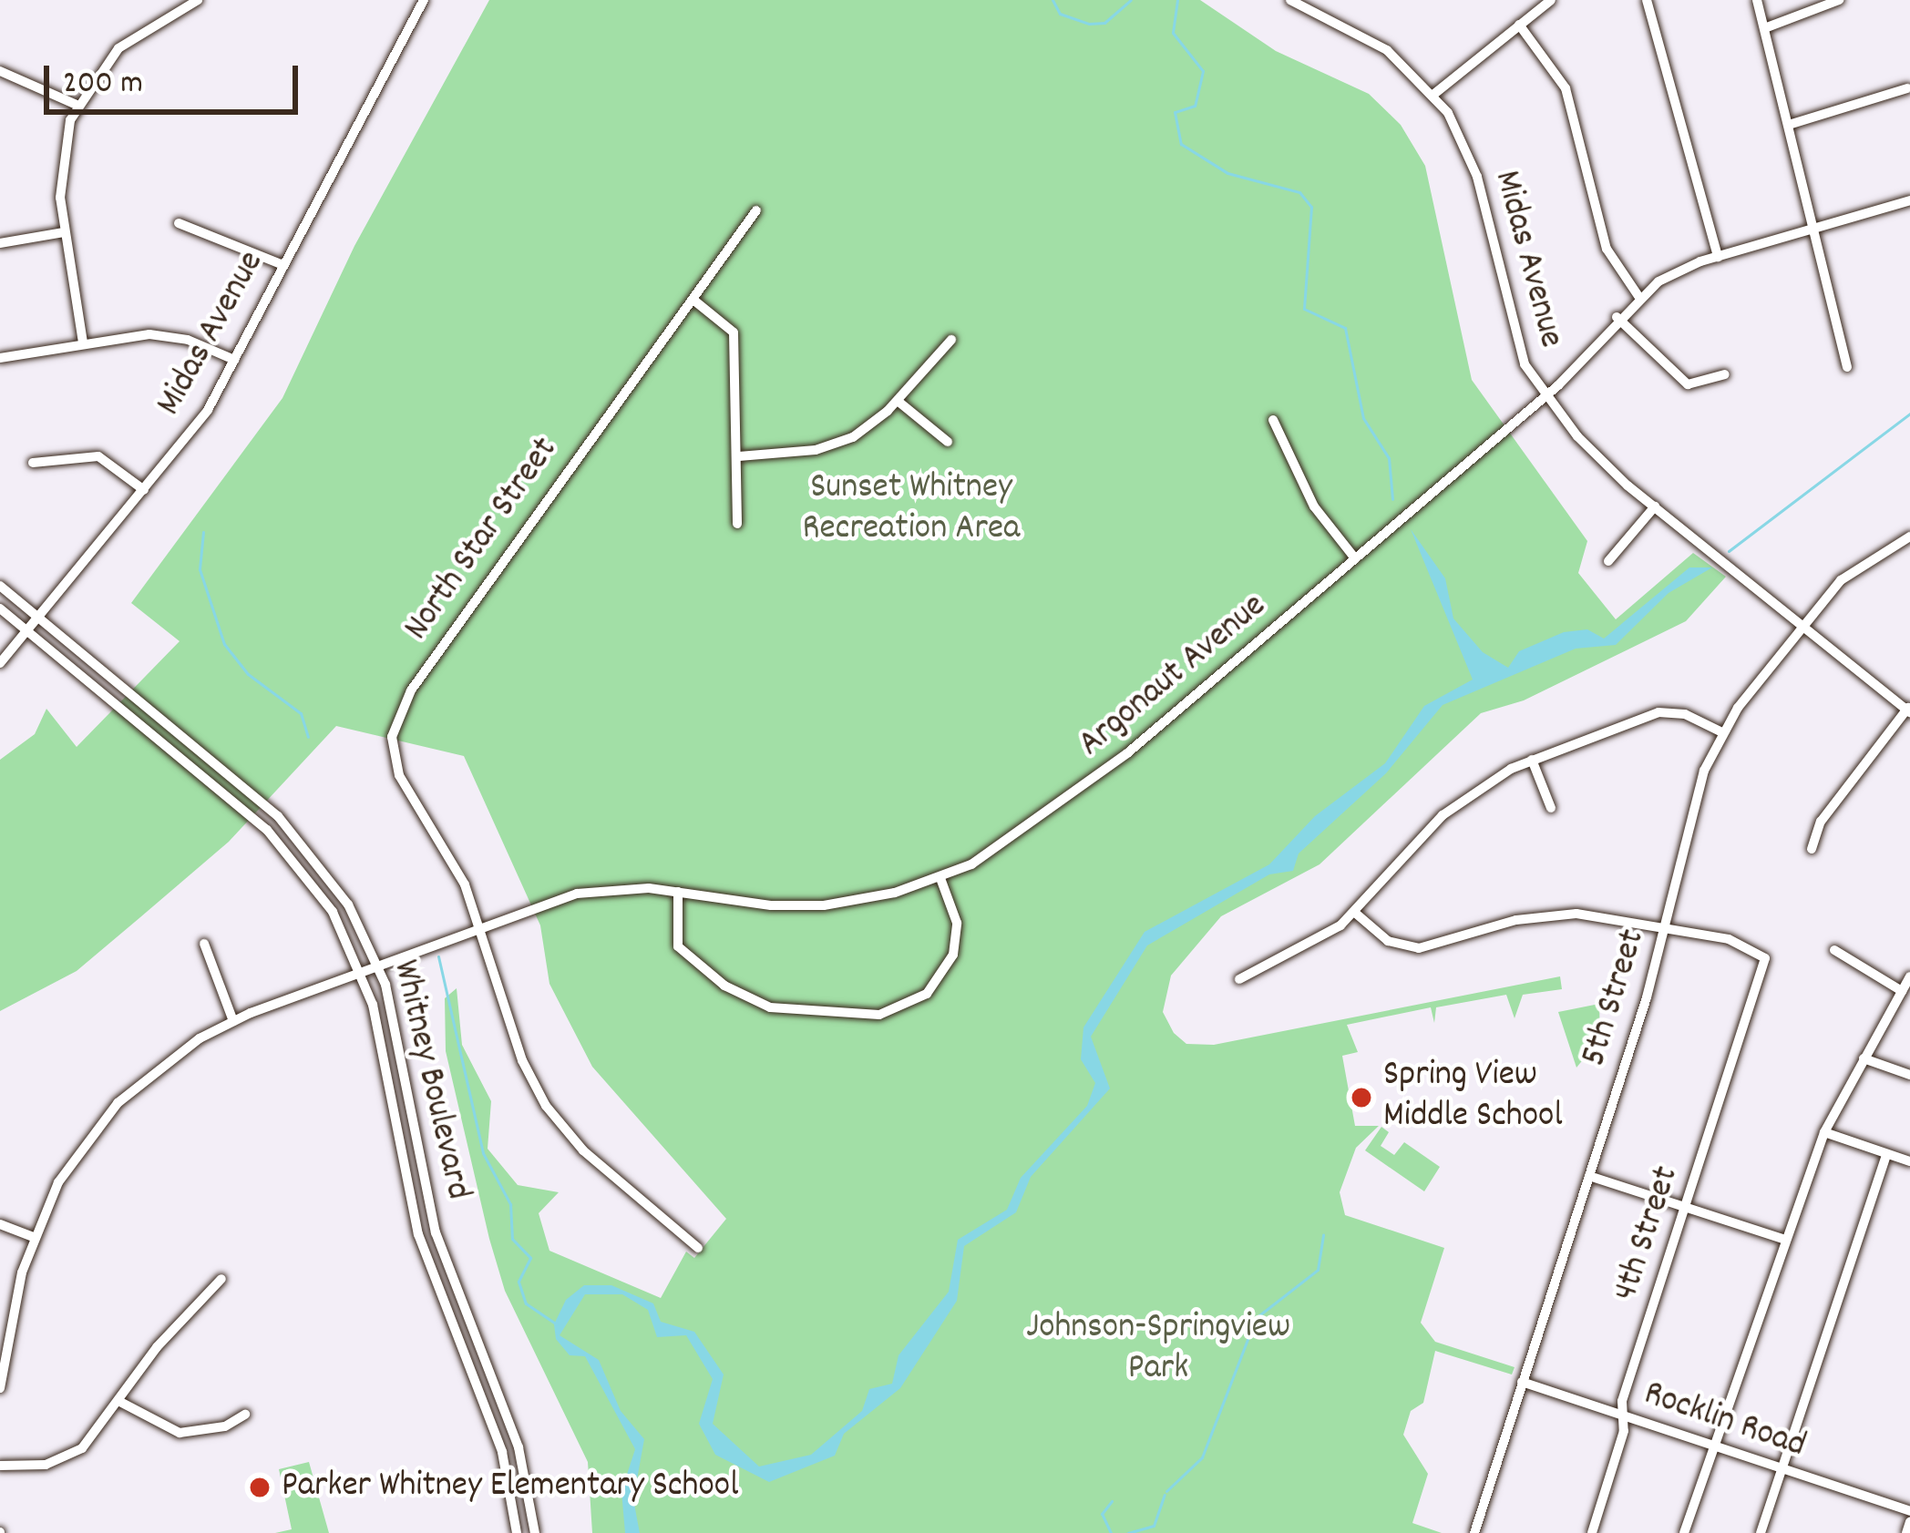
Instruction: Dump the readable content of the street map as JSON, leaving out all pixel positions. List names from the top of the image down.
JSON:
{
  "streets": {
    "street": [
      "Midas Avenue",
      "North Star Street",
      "Argonaut Avenue",
      "5th Street",
      "Whitney Boulevard",
      "4th Street",
      "Rocklin Road"
    ]
  },
  "crossings": [
    ["Midas Avenue", "Argonaut Avenue"],
    ["Midas Avenue", "5th Street"],
    ["Midas Avenue", "Whitney Boulevard"],
    ["North Star Street", "Argonaut Avenue"],
    ["Argonaut Avenue", "Whitney Boulevard"],
    ["5th Street", "4th Street"],
    ["5th Street", "Rocklin Road"],
    ["4th Street", "Rocklin Road"]
  ],
  "parks": ["Sunset Whitney Recreation Area", "Johnson-Springview Park"],
  "places": ["Spring View Middle School", "Parker Whitney Elementary School"],
  "scale_bar": "200 m"
}
